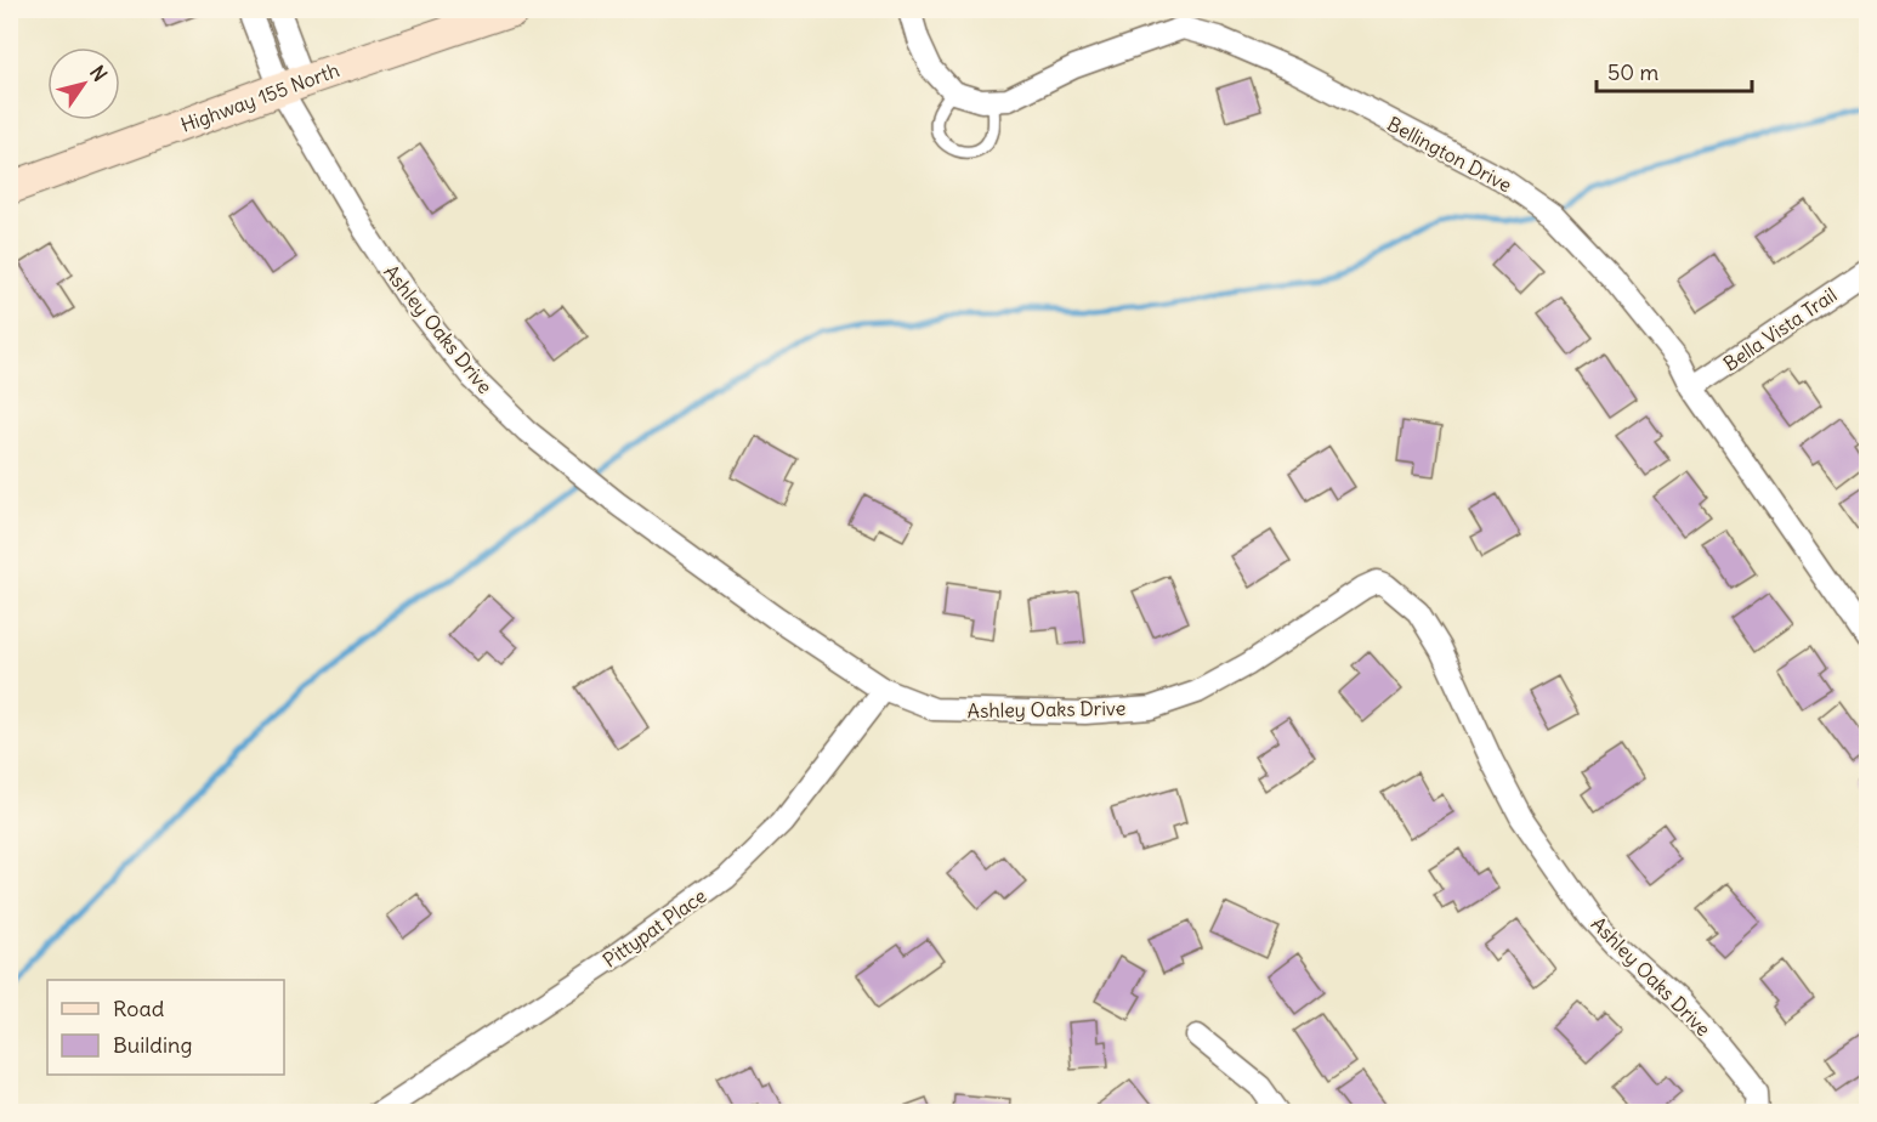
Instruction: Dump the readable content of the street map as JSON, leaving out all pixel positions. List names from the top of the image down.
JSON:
{
  "streets": {
    "main road": ["Highway 155 North"],
    "street": [
      "Bellington Drive",
      "Ashley Oaks Drive",
      "Bella Vista Trail",
      "Pittypat Place"
    ]
  },
  "crossings": [
    ["Highway 155 North", "Ashley Oaks Drive"],
    ["Bellington Drive", "Bella Vista Trail"],
    ["Ashley Oaks Drive", "Pittypat Place"]
  ],
  "legend": ["Road", "Building"],
  "scale_bar": "50 m",
  "north": "top right"
}
